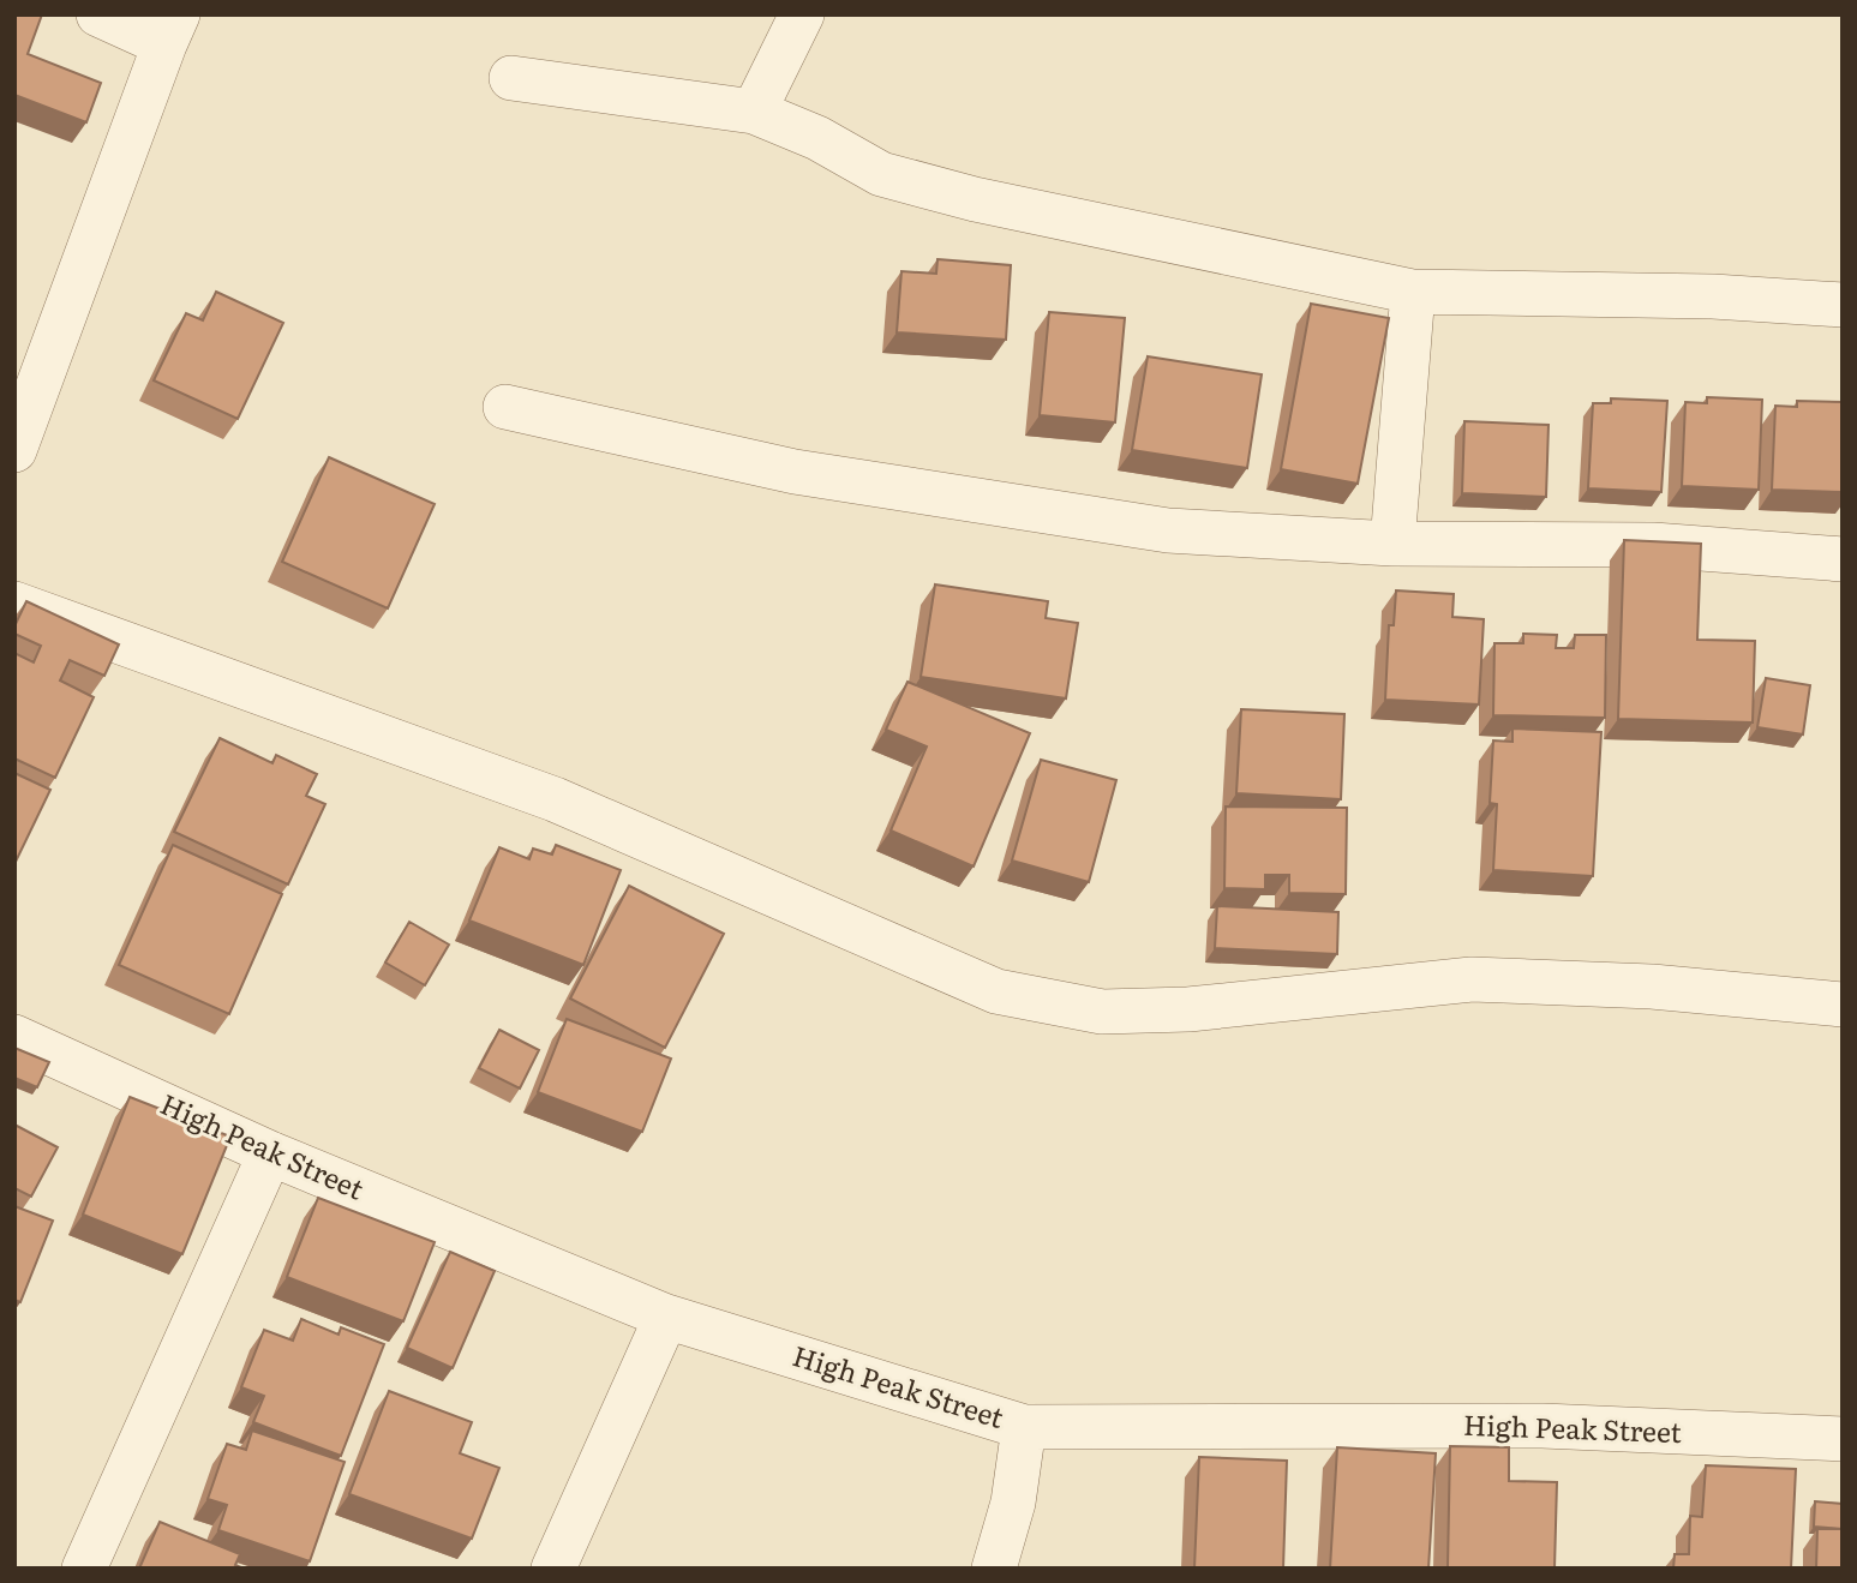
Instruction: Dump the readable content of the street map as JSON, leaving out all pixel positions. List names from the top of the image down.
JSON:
{
  "streets": {
    "street": ["High Peak Street"]
  }
}
